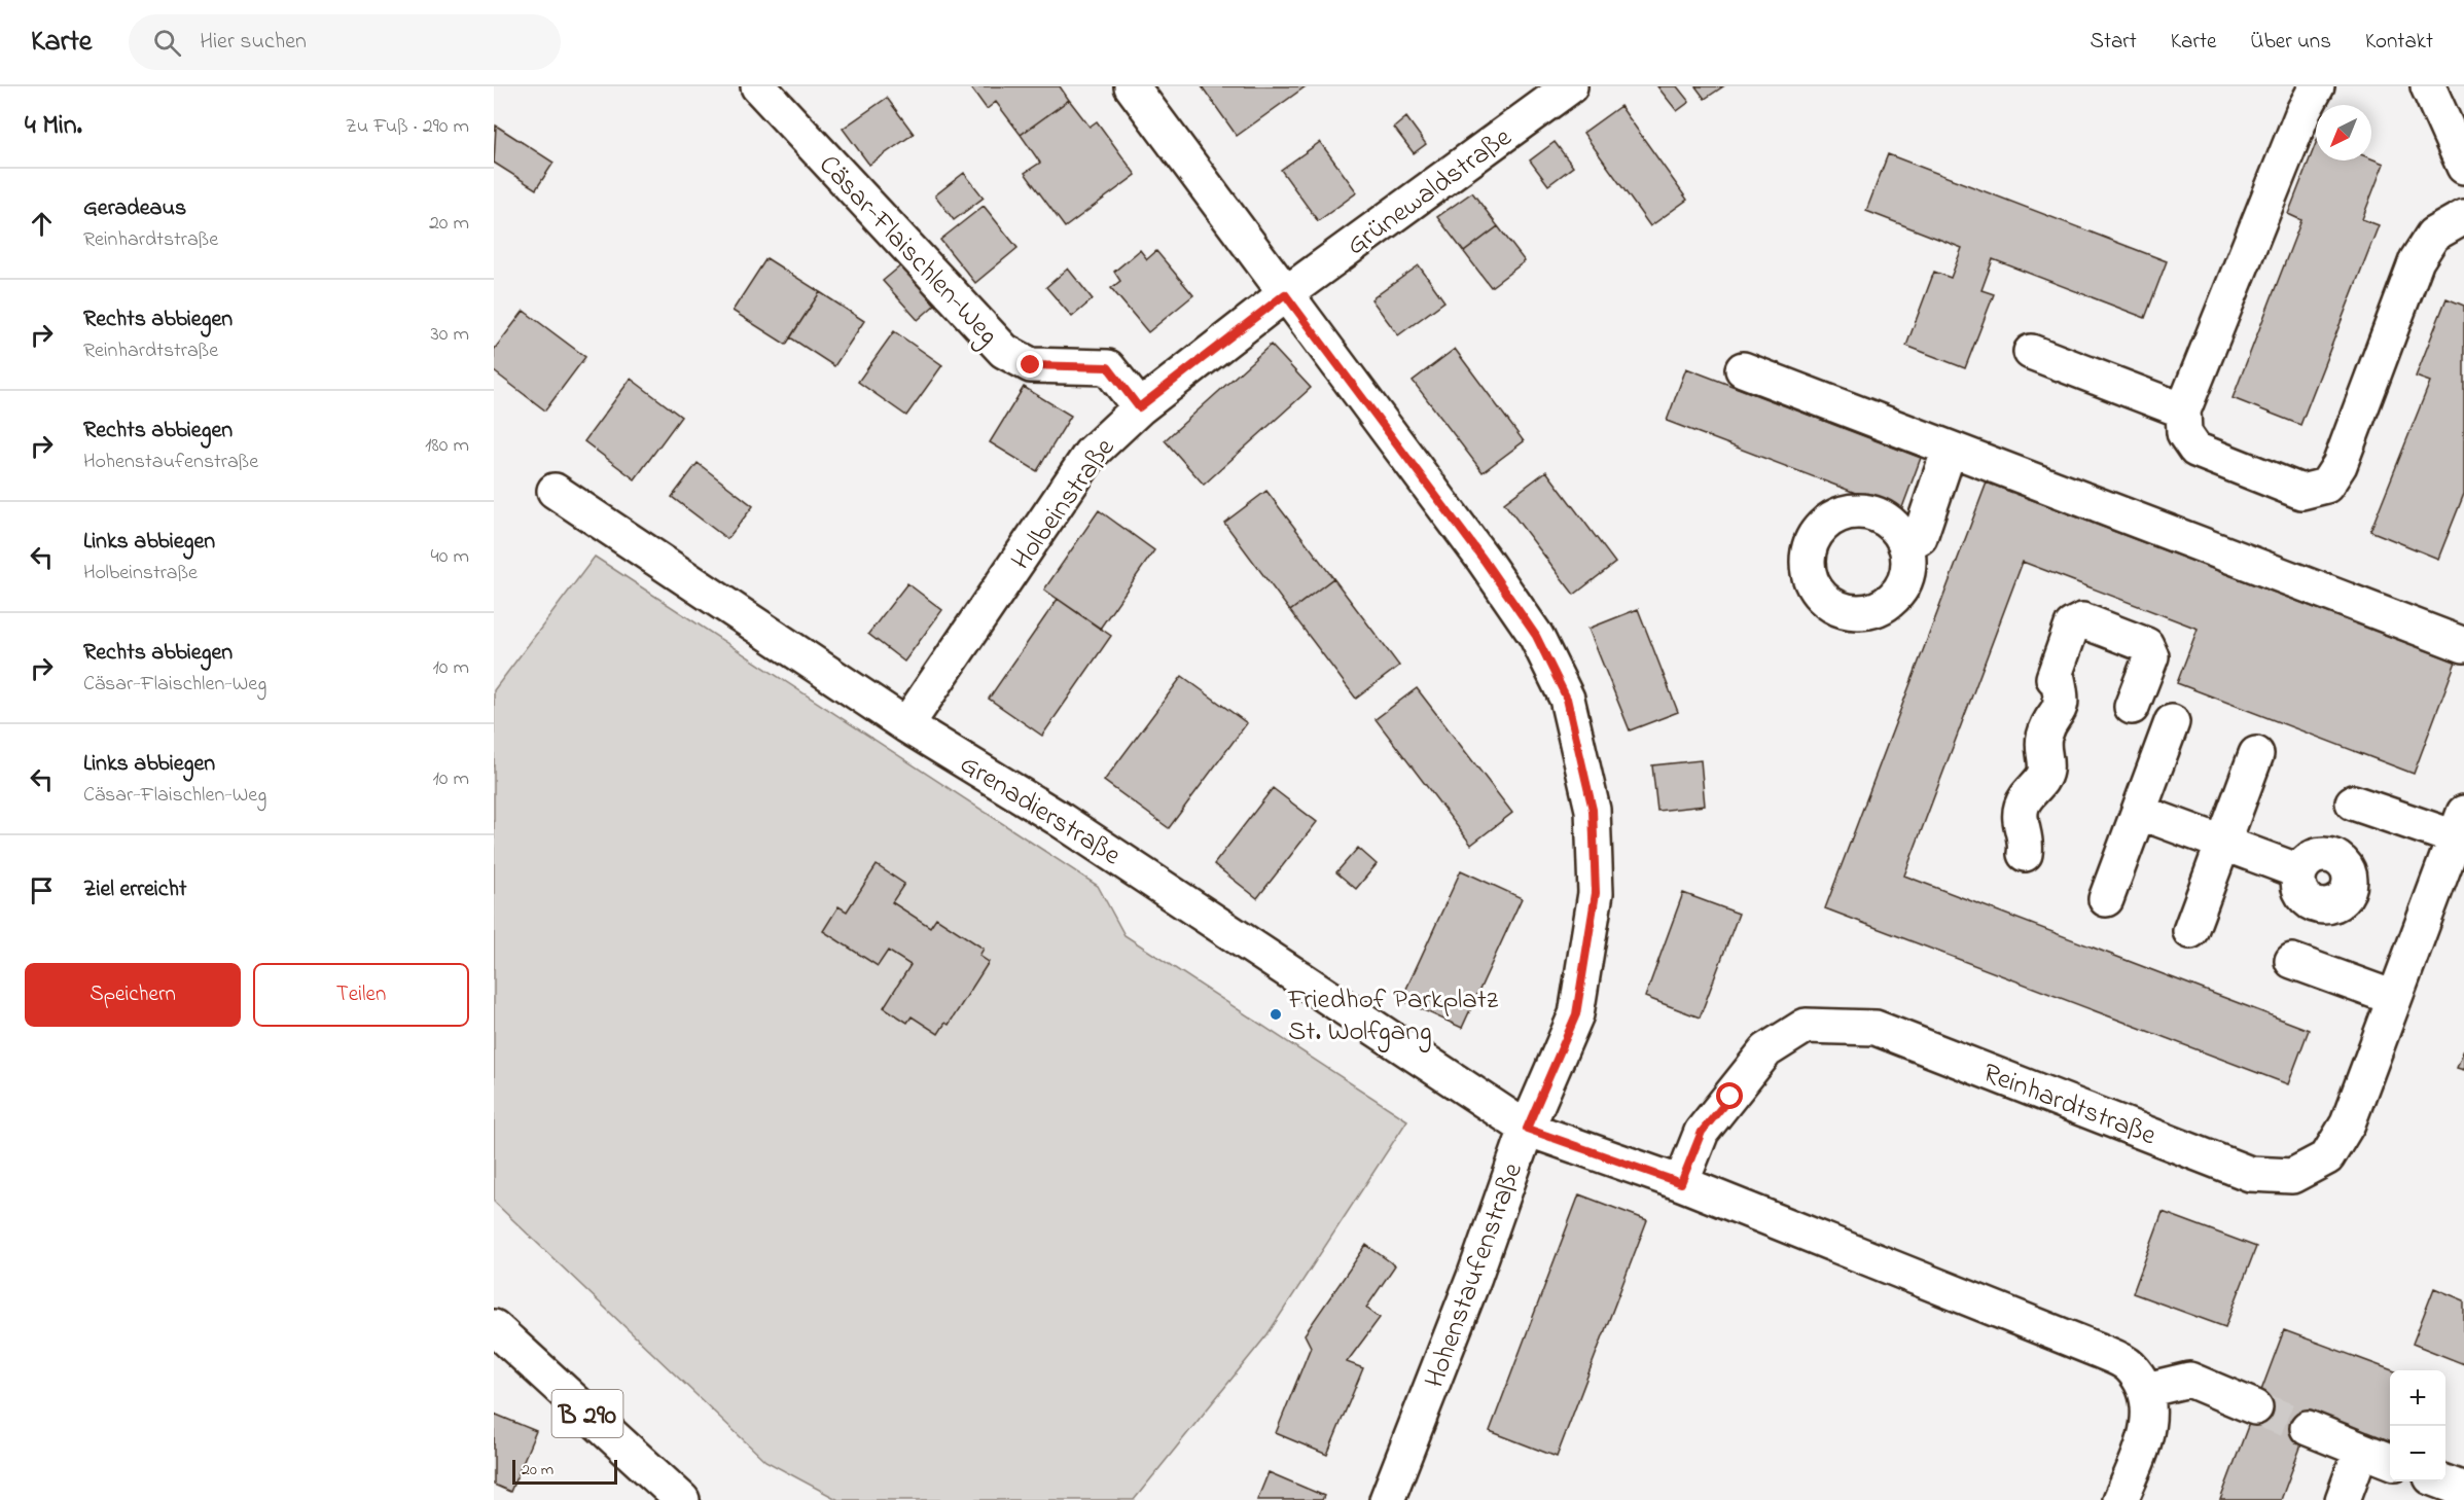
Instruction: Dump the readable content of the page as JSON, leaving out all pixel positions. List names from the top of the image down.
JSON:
{
  "streets": {
    "street": [
      "Grünewaldstraße",
      "Cäsar-Flaischlen-Weg",
      "Holbeinstraße",
      "Grenadierstraße",
      "Reinhardtstraße",
      "Hohenstaufenstraße",
      "B 290"
    ]
  },
  "crossings": [
    ["Grünewaldstraße", "Holbeinstraße"],
    ["Grünewaldstraße", "Hohenstaufenstraße"],
    ["Cäsar-Flaischlen-Weg", "Holbeinstraße"],
    ["Holbeinstraße", "Grenadierstraße"],
    ["Holbeinstraße", "Hohenstaufenstraße"],
    ["Grenadierstraße", "Hohenstaufenstraße"]
  ],
  "places": ["Friedhof Parkplatz St. Wolfgang"],
  "scale_bar": "20 m",
  "north": "bottom left",
  "page": {
    "header": "Karte",
    "search": "Hier suchen",
    "nav": [
      "Start",
      "Karte",
      "Über uns",
      "Kontakt"
    ],
    "heading": ["4 Min.", "Zu Fuß · 290 m"],
    "list": [
      ["Geradeaus", "Reinhardtstraße", "20 m"],
      ["Rechts abbiegen", "Reinhardtstraße", "30 m"],
      ["Rechts abbiegen", "Hohenstaufenstraße", "180 m"],
      ["Links abbiegen", "Holbeinstraße", "40 m"],
      ["Rechts abbiegen", "Cäsar-Flaischlen-Weg", "10 m"],
      ["Links abbiegen", "Cäsar-Flaischlen-Weg", "10 m"],
      "Ziel erreicht"
    ],
    "buttons": ["Speichern", "Teilen"],
    "map_buttons": ["+", "−"],
    "scale": "20 m"
  }
}
